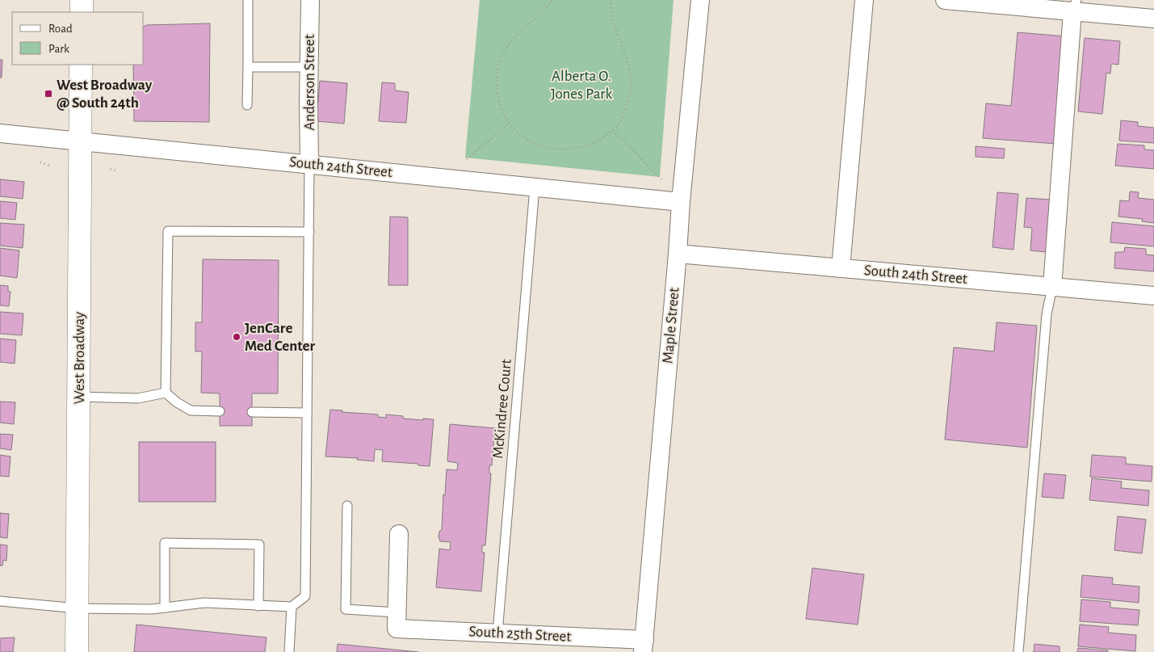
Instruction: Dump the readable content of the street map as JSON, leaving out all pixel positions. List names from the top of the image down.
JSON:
{
  "streets": {
    "street": [
      "Anderson Street",
      "South 24th Street",
      "Maple Street",
      "West Broadway",
      "South 25th Street"
    ],
    "lane": ["McKindree Court"]
  },
  "crossings": [
    ["Anderson Street", "South 24th Street"],
    ["South 24th Street", "Maple Street"],
    ["South 24th Street", "West Broadway"],
    ["South 24th Street", "McKindree Court"],
    ["Maple Street", "South 25th Street"],
    ["McKindree Court", "South 25th Street"]
  ],
  "parks": ["Alberta O. Jones Park"],
  "places": {
    "transit": ["West Broadway @ South 24th"],
    "other": ["JenCare Med Center"]
  },
  "legend": ["Road", "Park"]
}
